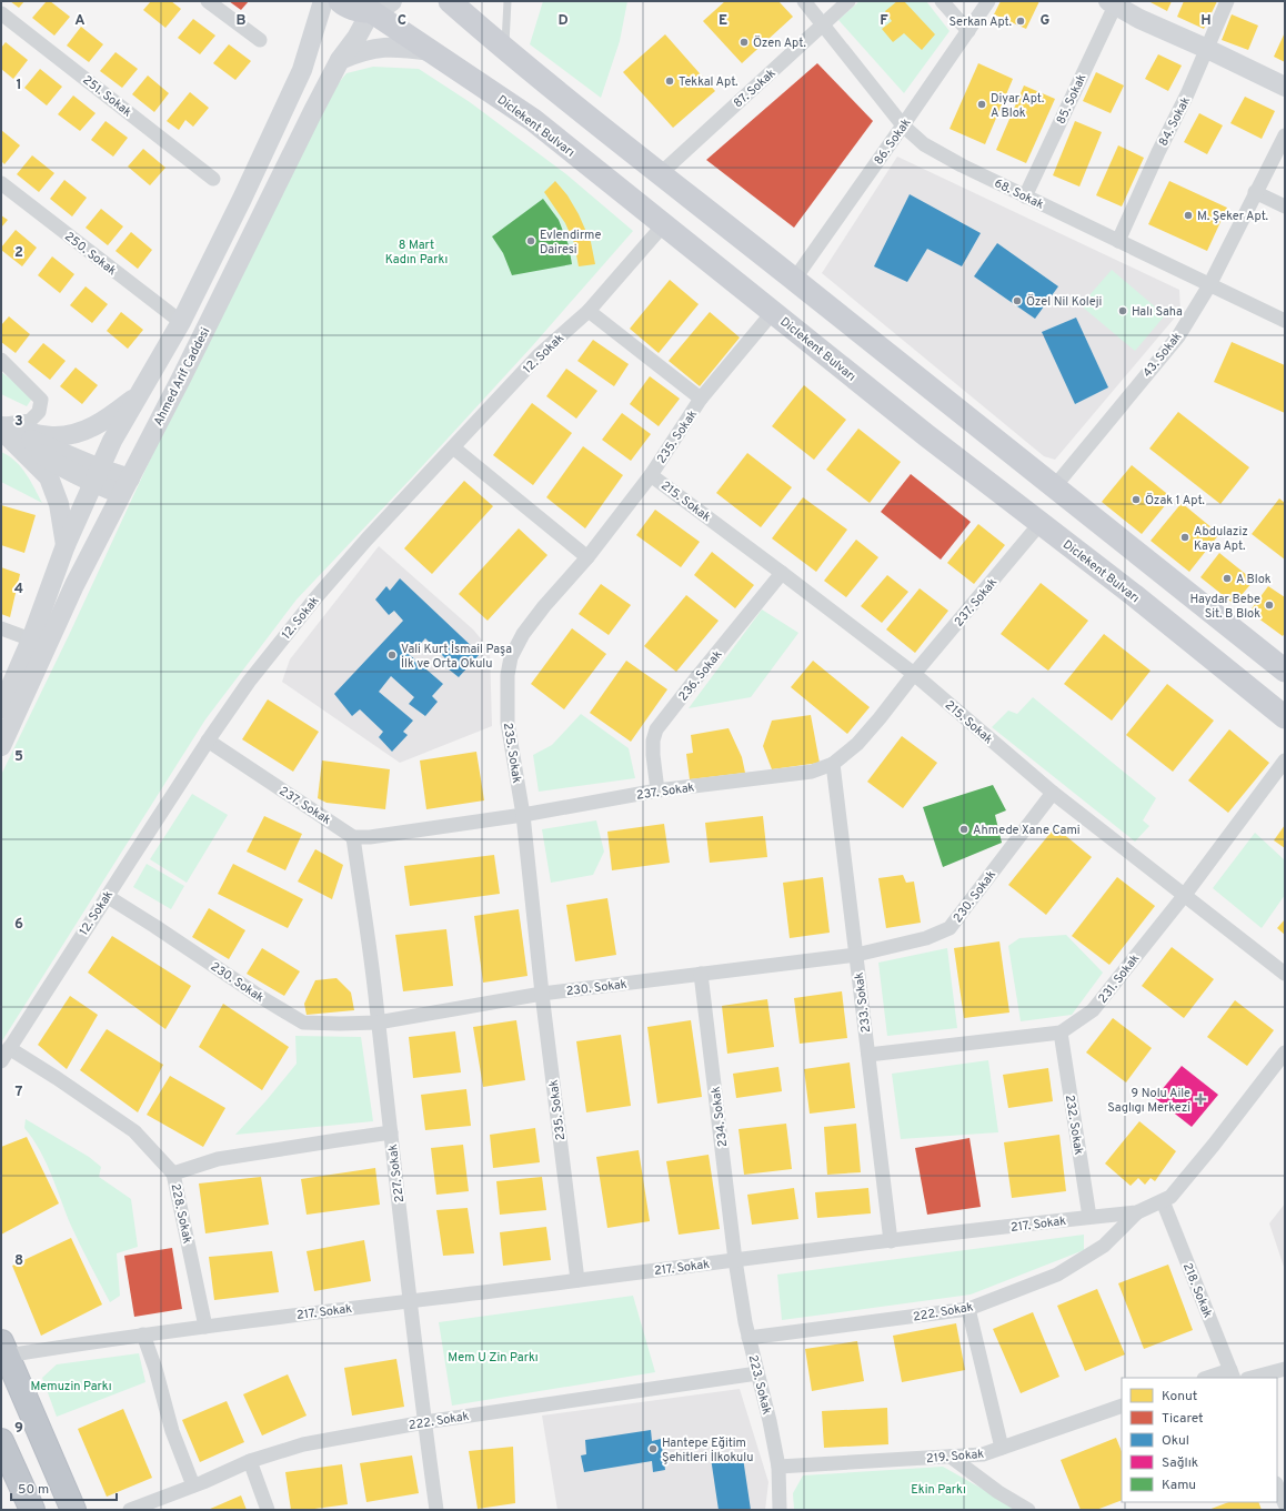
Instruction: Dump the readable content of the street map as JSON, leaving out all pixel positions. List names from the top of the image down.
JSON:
{
  "streets": {
    "main road": ["Diclekent Bulvarı", "Ahmed Arif Caddesi"],
    "street": [
      "87. Sokak",
      "251. Sokak",
      "85. Sokak",
      "84. Sokak",
      "86. Sokak",
      "68. Sokak",
      "250. Sokak",
      "12. Sokak",
      "43. Sokak",
      "235. Sokak",
      "215. Sokak",
      "237. Sokak",
      "236. Sokak",
      "230. Sokak",
      "231. Sokak",
      "233. Sokak",
      "234. Sokak",
      "232. Sokak",
      "227. Sokak",
      "228. Sokak",
      "217. Sokak",
      "218. Sokak",
      "222. Sokak",
      "223. Sokak",
      "219. Sokak"
    ]
  },
  "crossings": [
    ["87. Sokak", "68. Sokak"],
    ["85. Sokak", "68. Sokak"],
    ["84. Sokak", "68. Sokak"],
    ["Diclekent Bulvarı", "12. Sokak"],
    ["Diclekent Bulvarı", "Ahmed Arif Caddesi"],
    ["Diclekent Bulvarı", "235. Sokak"],
    ["Diclekent Bulvarı", "237. Sokak"],
    ["86. Sokak", "68. Sokak"],
    ["68. Sokak", "43. Sokak"],
    ["250. Sokak", "Ahmed Arif Caddesi"],
    ["12. Sokak", "237. Sokak"],
    ["12. Sokak", "230. Sokak"],
    ["12. Sokak", "228. Sokak"],
    ["235. Sokak", "215. Sokak"],
    ["235. Sokak", "237. Sokak"],
    ["235. Sokak", "230. Sokak"],
    ["235. Sokak", "217. Sokak"],
    ["215. Sokak", "237. Sokak"],
    ["215. Sokak", "236. Sokak"],
    ["215. Sokak", "230. Sokak"],
    ["215. Sokak", "231. Sokak"],
    ["237. Sokak", "236. Sokak"],
    ["237. Sokak", "233. Sokak"],
    ["237. Sokak", "227. Sokak"],
    ["230. Sokak", "233. Sokak"],
    ["230. Sokak", "234. Sokak"],
    ["230. Sokak", "227. Sokak"],
    ["231. Sokak", "233. Sokak"],
    ["231. Sokak", "232. Sokak"],
    ["233. Sokak", "217. Sokak"],
    ["234. Sokak", "217. Sokak"],
    ["234. Sokak", "223. Sokak"],
    ["232. Sokak", "217. Sokak"],
    ["227. Sokak", "217. Sokak"],
    ["227. Sokak", "222. Sokak"],
    ["228. Sokak", "217. Sokak"],
    ["217. Sokak", "218. Sokak"],
    ["217. Sokak", "222. Sokak"],
    ["217. Sokak", "223. Sokak"],
    ["222. Sokak", "223. Sokak"],
    ["223. Sokak", "219. Sokak"]
  ],
  "parks": [
    "8 Mart Kadın Parkı",
    "Mem U Zin Parkı",
    "Memuzin Parkı",
    "Ekin Parkı"
  ],
  "places": {
    "other": [
      "Serkan Apt.",
      "Özen Apt.",
      "Tekkal Apt.",
      "Diyar Apt. A Blok",
      "M. Şeker Apt.",
      "Evlendirme Dairesi",
      "Özel Nil Koleji",
      "Halı Saha",
      "Özak 1 Apt.",
      "Abdulaziz Kaya Apt.",
      "A Blok",
      "Haydar Bebe Sit. B Blok",
      "Vali Kurt İsmail Paşa İlk ve Orta Okulu",
      "Ahmede Xane Cami",
      "Hantepe Eğitim Şehitleri İlkokulu"
    ],
    "health": ["9 Nolu Aile Saglıgı Merkezi"]
  },
  "legend": [
    "Konut",
    "Ticaret",
    "Okul",
    "Sağlık",
    "Kamu"
  ],
  "scale_bar": "50 m",
  "grid": {
    "columns": [
      "A",
      "B",
      "C",
      "D",
      "E",
      "F",
      "G",
      "H"
    ],
    "rows": [
      "1",
      "2",
      "3",
      "4",
      "5",
      "6",
      "7",
      "8",
      "9"
    ]
  }
}
